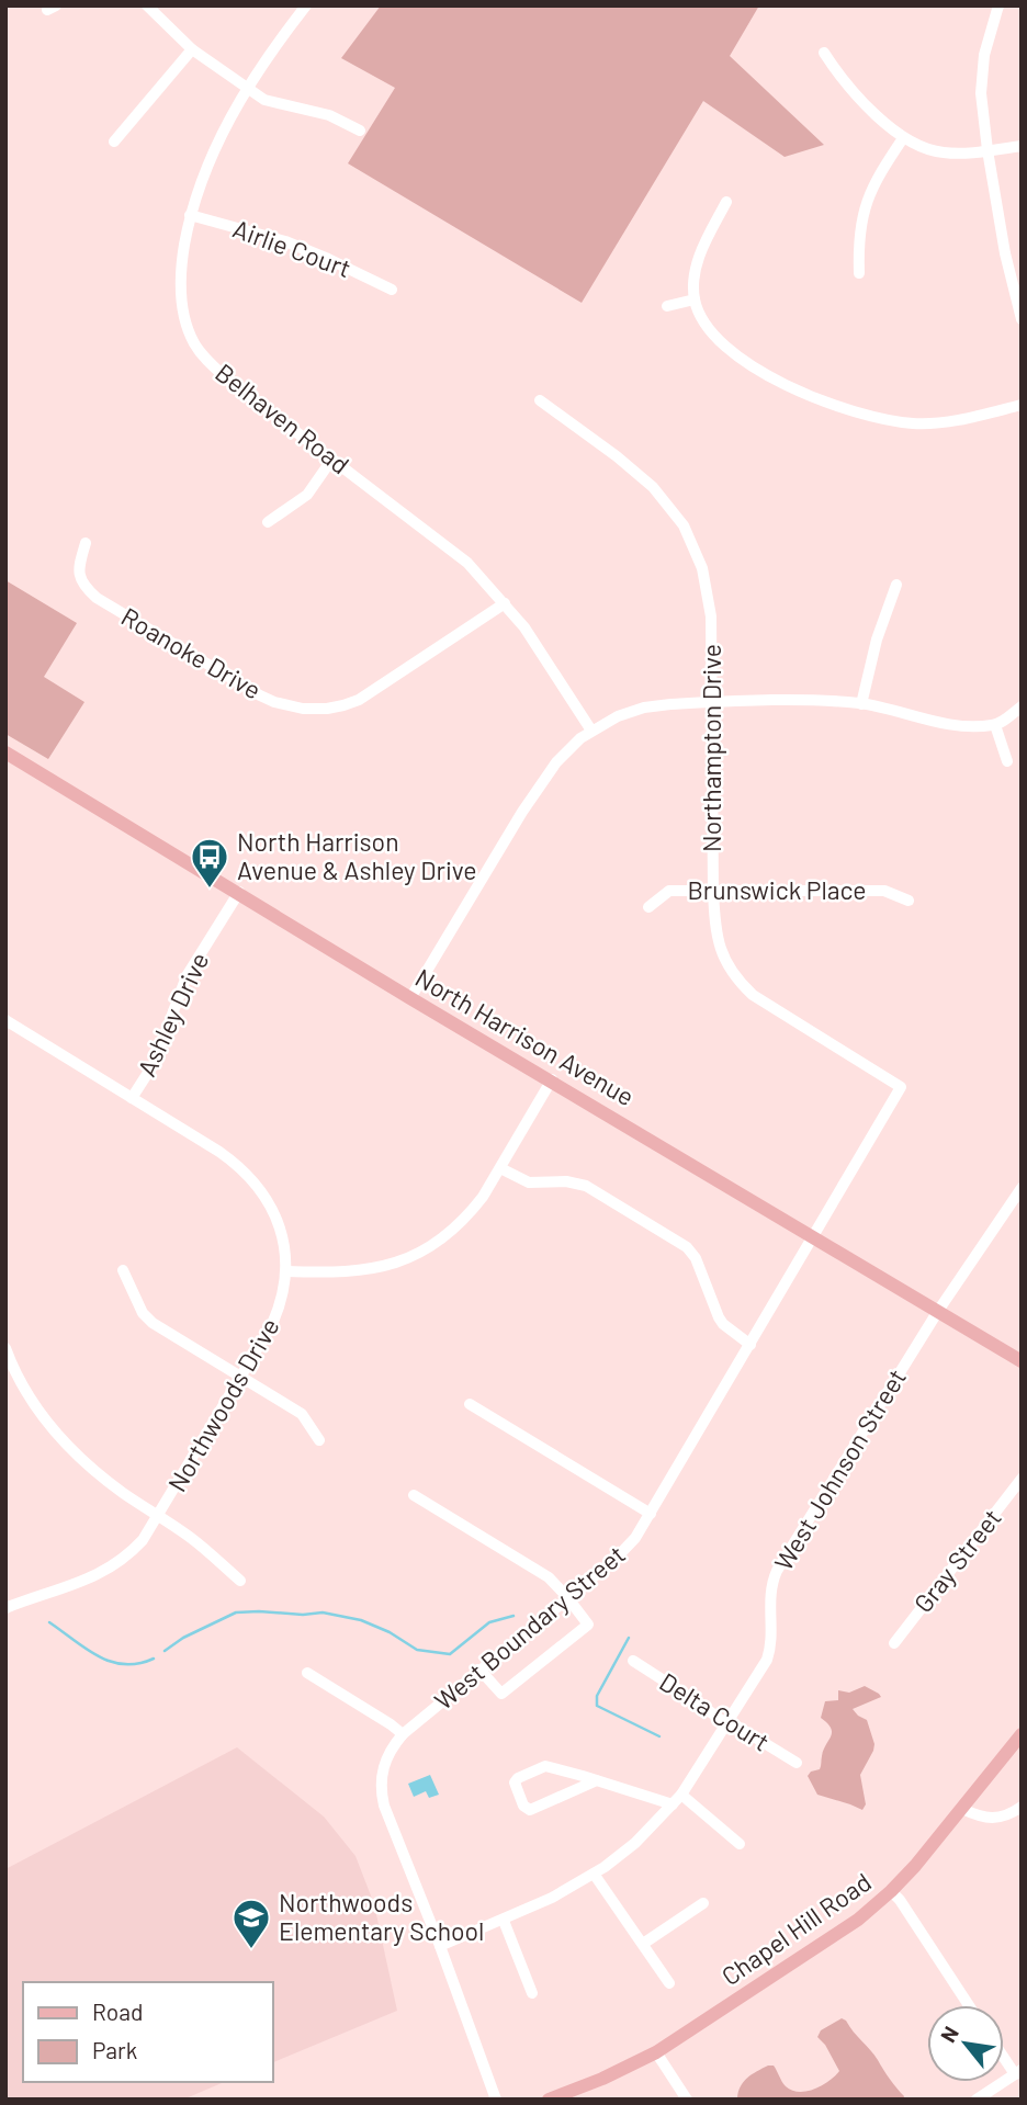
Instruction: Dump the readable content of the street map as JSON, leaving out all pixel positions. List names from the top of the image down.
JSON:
{
  "streets": {
    "main road": ["North Harrison Avenue", "Chapel Hill Road"],
    "street": [
      "Airlie Court",
      "Belhaven Road",
      "Roanoke Drive",
      "Northampton Drive",
      "Brunswick Place",
      "Ashley Drive",
      "Northwoods Drive",
      "West Johnson Street",
      "Gray Street",
      "West Boundary Street",
      "Delta Court"
    ]
  },
  "crossings": [
    ["Airlie Court", "Belhaven Road"],
    ["Belhaven Road", "Roanoke Drive"],
    ["Northampton Drive", "Brunswick Place"],
    ["Northampton Drive", "West Boundary Street"],
    ["Ashley Drive", "North Harrison Avenue"],
    ["Ashley Drive", "Northwoods Drive"],
    ["North Harrison Avenue", "West Johnson Street"],
    ["North Harrison Avenue", "West Boundary Street"],
    ["West Johnson Street", "West Boundary Street"],
    ["West Johnson Street", "Delta Court"]
  ],
  "places": {
    "bus stop": ["North Harrison Avenue & Ashley Drive"],
    "school or university": ["Northwoods Elementary School"]
  },
  "legend": ["Road", "Park"],
  "north": "top left"
}
